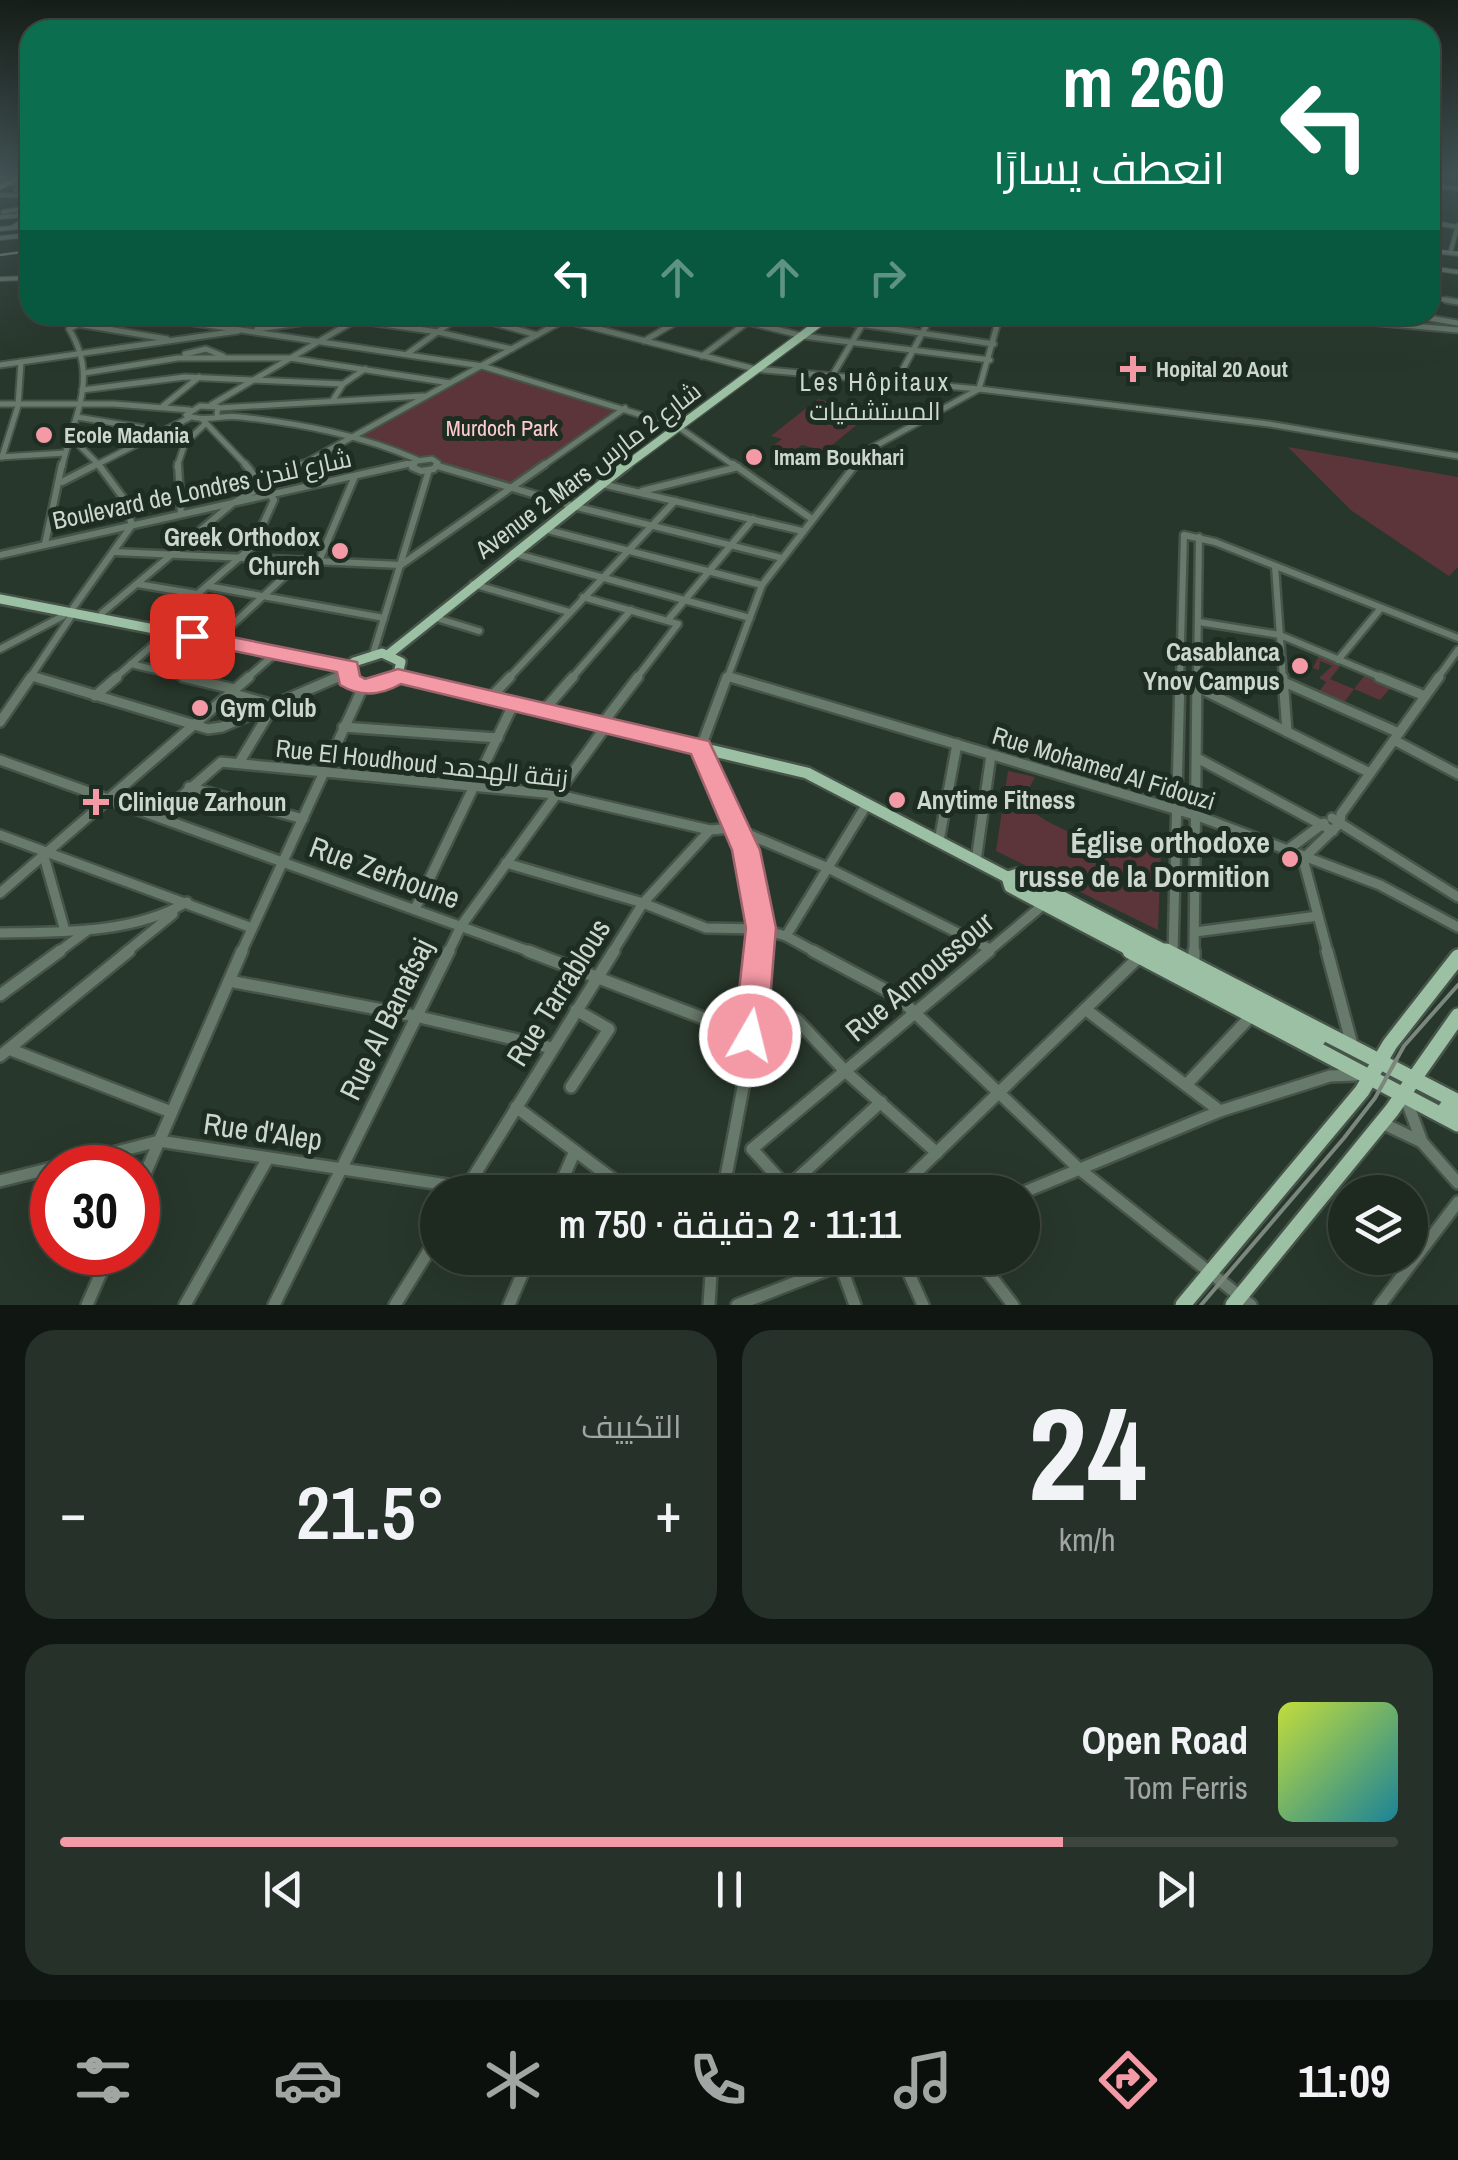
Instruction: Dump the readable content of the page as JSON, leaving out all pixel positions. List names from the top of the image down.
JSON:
{
  "streets": {
    "main road": ["Avenue 2 Mars شارع 2 مارس"],
    "street": [
      "Boulevard de Londres شارع لندن",
      "Rue El Houdhoud زنقة الهدهد",
      "Rue Mohamed Al Fidouzi",
      "Rue Zerhoune",
      "Rue Annoussour",
      "Rue Tarrablous",
      "Rue Al Banafsaj",
      "Rue d'Alep"
    ]
  },
  "crossings": [
    ["Rue El Houdhoud زنقة الهدهد", "Rue Annoussour"],
    ["Rue El Houdhoud زنقة الهدهد", "Rue Tarrablous"],
    ["Rue El Houdhoud زنقة الهدهد", "Rue Al Banafsaj"],
    ["Rue Zerhoune", "Rue Tarrablous"],
    ["Rue Zerhoune", "Rue Al Banafsaj"],
    ["Rue Al Banafsaj", "Rue d'Alep"]
  ],
  "districts": ["Les Hôpitaux المستشفيات"],
  "parks": ["Murdoch Park"],
  "places": {
    "health": ["Hopital 20 Aout", "Clinique Zarhoun"],
    "other": [
      "Ecole Madania",
      "Imam Boukhari",
      "Greek Orthodox Church",
      "Casablanca Ynov Campus",
      "Gym Club",
      "Anytime Fitness",
      "Église orthodoxe russe de la Dormition"
    ]
  },
  "page": {
    "turn": ["260 m", "انعطف يسارًا"],
    "limit": "30",
    "trip": "11:11 · 2 دقيقة · 750 m",
    "tile": [
      ["24", "km/h"],
      "التكييف"
    ],
    "heat": ["−", "21.5°", "+"],
    "song": ["Open Road", "Tom Ferris"],
    "tabs": "11:09"
  }
}
